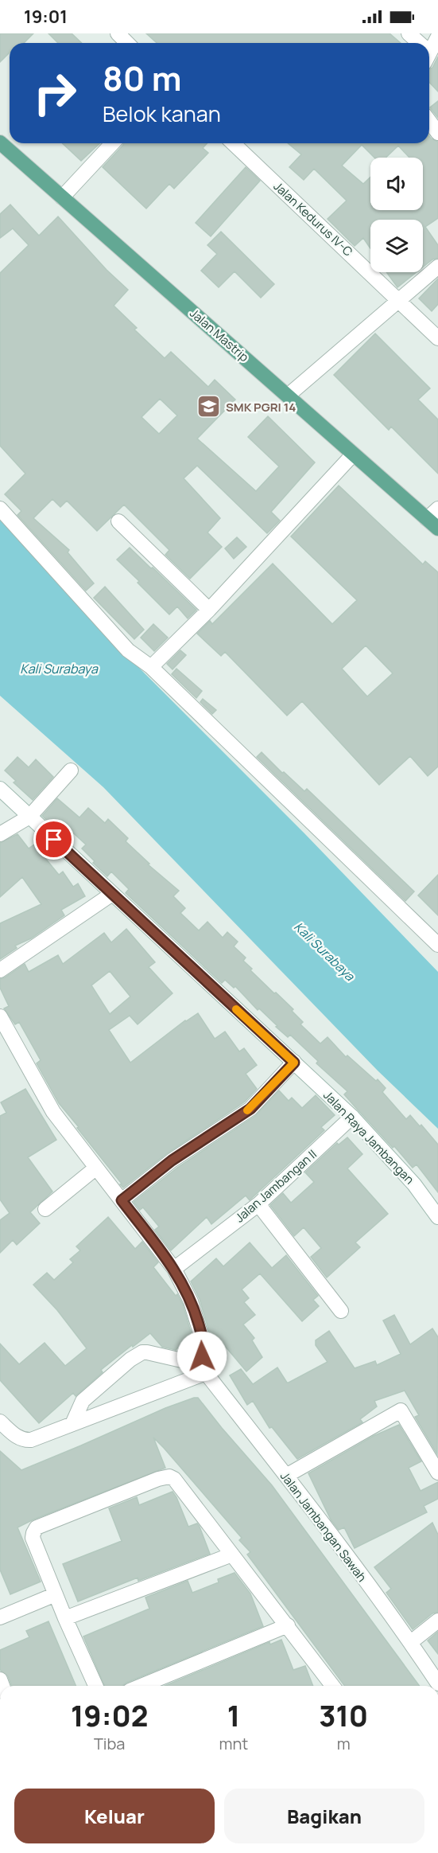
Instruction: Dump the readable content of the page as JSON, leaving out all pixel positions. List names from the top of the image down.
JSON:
{
  "streets": {
    "main road": ["Jalan Mastrip"],
    "street": [
      "Jalan Kedurus IV-C",
      "Jalan Raya Jambangan",
      "Jalan Jambangan II",
      "Jalan Jambangan Sawah"
    ]
  },
  "crossings": [
    ["Jalan Raya Jambangan", "Jalan Jambangan II"]
  ],
  "water": ["Kali Surabaya"],
  "places": {
    "school or university": ["SMK PGRI 14"]
  },
  "page": {
    "status": "19:01",
    "turn": ["80 m", "Belok kanan"],
    "eta": [
      "19:02",
      "Tiba",
      "1",
      "mnt",
      "310",
      "m"
    ],
    "buttons": ["Keluar", "Bagikan"]
  }
}
